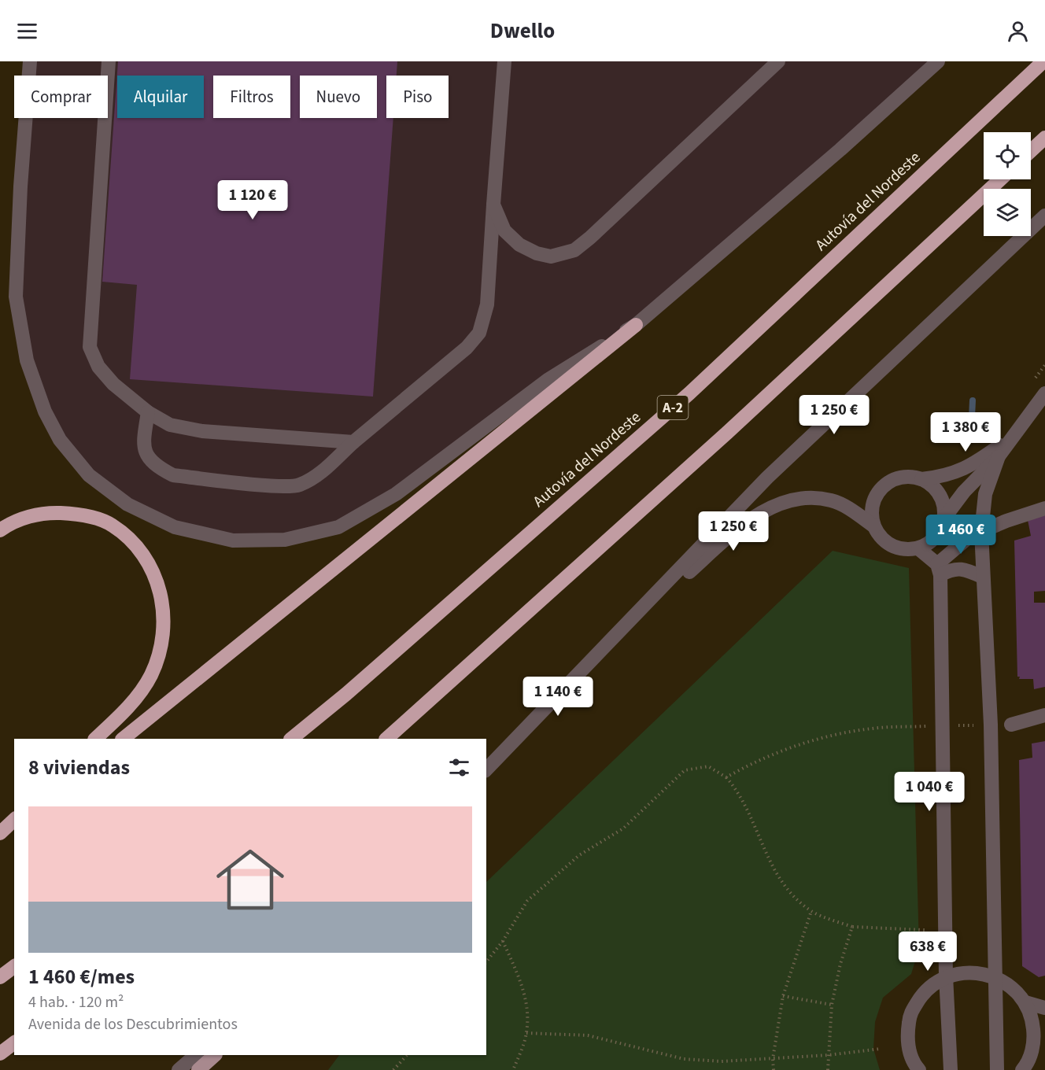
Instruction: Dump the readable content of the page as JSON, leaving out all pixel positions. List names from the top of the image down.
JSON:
{
  "streets": {
    "highway": ["Autovía del Nordeste", "A-2"]
  },
  "page": {
    "header": "Dwello",
    "chip": [
      "Comprar",
      "Alquilar",
      "Filtros",
      "Nuevo",
      "Piso"
    ],
    "price": [
      "1 120 €",
      "1 250 €",
      "1 380 €",
      "1 250 €",
      "1 460 €",
      "1 140 €",
      "1 040 €",
      "638 €"
    ],
    "heading": "8 viviendas",
    "list": [
      {
        "name": "1 460 €/mes",
        "note": "4 hab. · 120 m² · Avenida de los Descubrimientos"
      }
    ]
  }
}
